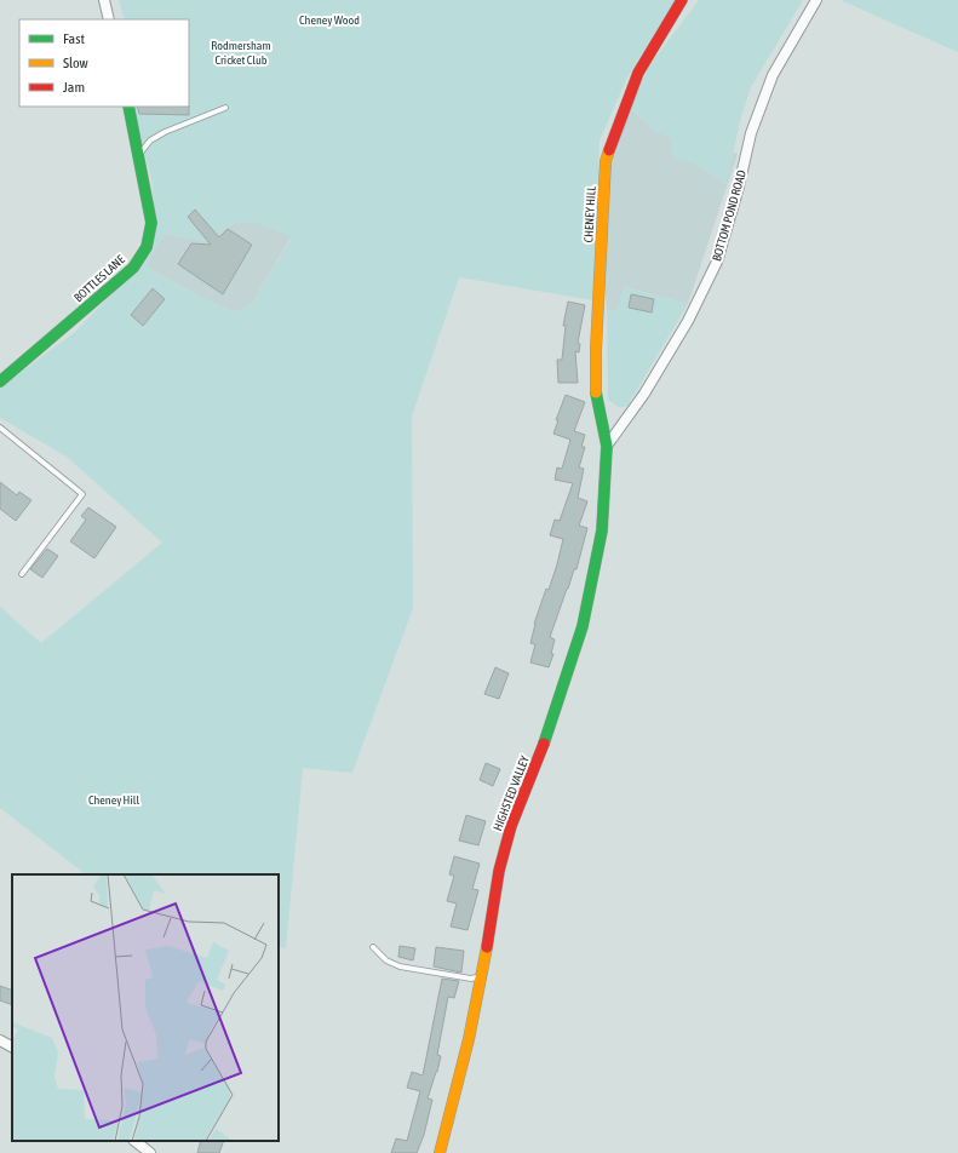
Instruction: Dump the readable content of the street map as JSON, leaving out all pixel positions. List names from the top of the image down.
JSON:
{
  "streets": {
    "street": [
      "CHENEY HILL",
      "BOTTOM POND ROAD",
      "BOTTLES LANE",
      "HIGHSTED VALLEY"
    ]
  },
  "crossings": [
    ["CHENEY HILL", "BOTTOM POND ROAD"],
    ["CHENEY HILL", "HIGHSTED VALLEY"],
    ["BOTTOM POND ROAD", "HIGHSTED VALLEY"]
  ],
  "parks": ["Cheney Wood", "Rodmersham Cricket Club", "Cheney Hill"],
  "legend": ["Fast", "Slow", "Jam"]
}
